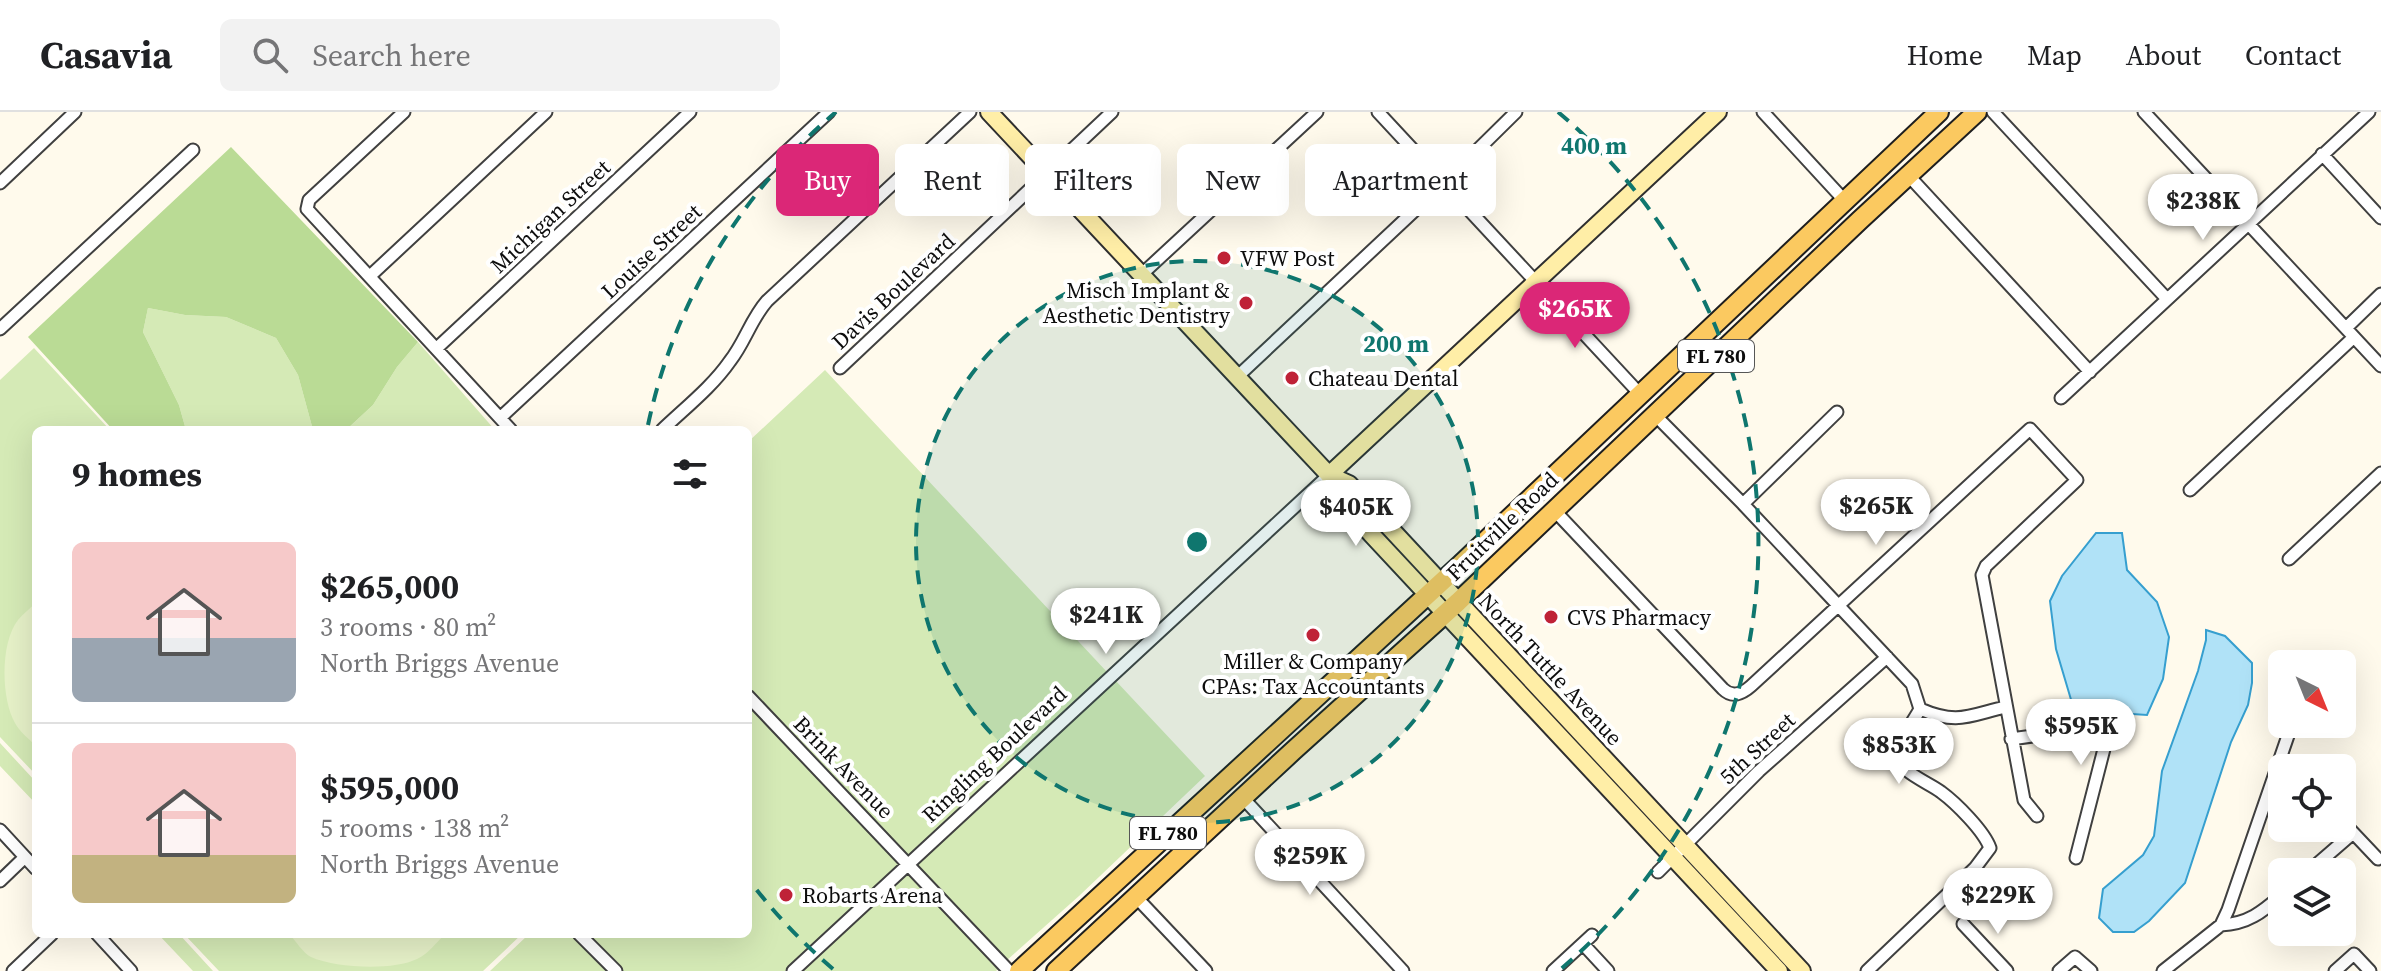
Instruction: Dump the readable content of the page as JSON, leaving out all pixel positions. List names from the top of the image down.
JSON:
{
  "streets": {
    "main road": [
      "FL 780",
      "Fruitville Road",
      "North Tuttle Avenue",
      "Ringling Boulevard"
    ],
    "street": [
      "Michigan Street",
      "Louise Street",
      "Davis Boulevard",
      "5th Street",
      "Brink Avenue"
    ]
  },
  "crossings": [
    ["Fruitville Road", "North Tuttle Avenue"],
    ["North Tuttle Avenue", "5th Street"],
    ["North Tuttle Avenue", "Ringling Boulevard"],
    ["Ringling Boulevard", "Brink Avenue"]
  ],
  "places": [
    "VFW Post",
    "Misch Implant & Aesthetic Dentistry",
    "Chateau Dental",
    "CVS Pharmacy",
    "Miller & Company CPAs: Tax Accountants",
    "Robarts Arena"
  ],
  "north": "bottom right",
  "page": {
    "header": "Casavia",
    "search": "Search here",
    "nav": [
      "Home",
      "Map",
      "About",
      "Contact"
    ],
    "chip": [
      "Buy",
      "Rent",
      "Filters",
      "New",
      "Apartment"
    ],
    "price": [
      "$238K",
      "$265K",
      "$265K",
      "$405K",
      "$241K",
      "$595K",
      "$853K",
      "$259K",
      "$229K"
    ],
    "heading": "9 homes",
    "list": [
      {
        "name": "$265,000",
        "note": "3 rooms · 80 m² · North Briggs Avenue"
      },
      {
        "name": "$595,000",
        "note": "5 rooms · 138 m² · North Briggs Avenue"
      }
    ]
  },
  "rings": ["400 m", "200 m"]
}
